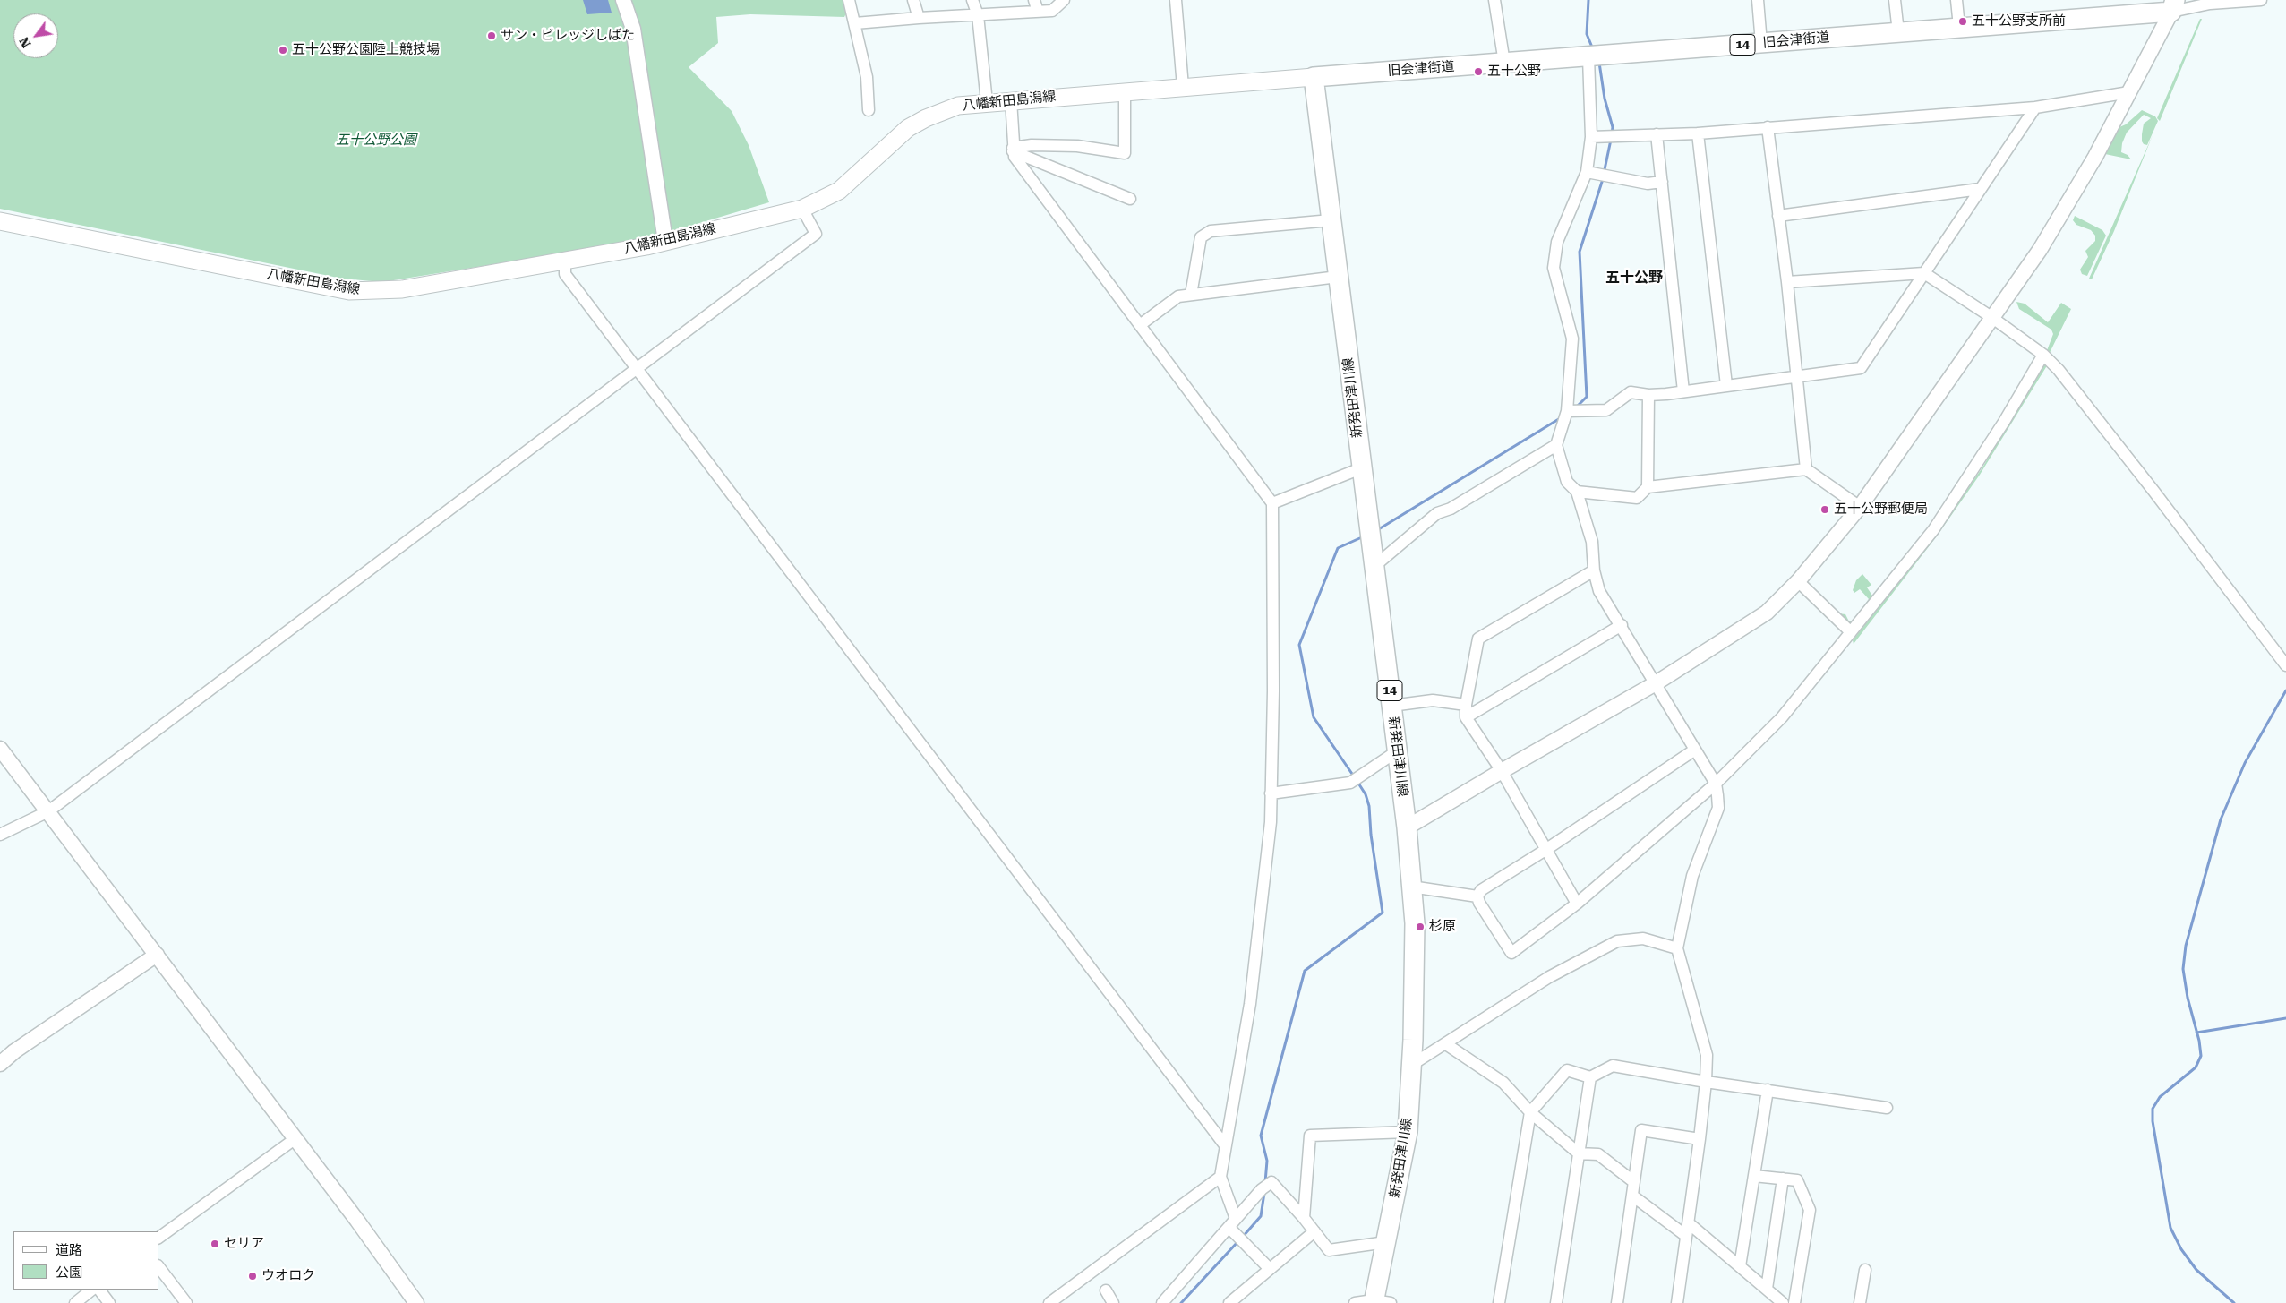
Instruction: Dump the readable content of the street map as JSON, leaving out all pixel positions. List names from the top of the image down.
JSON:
{
  "streets": {
    "main road": [
      "旧会津街道",
      "14",
      "八幡新田島潟線",
      "新発田津川線"
    ]
  },
  "crossings": [
    ["旧会津街道", "八幡新田島潟線"],
    ["旧会津街道", "新発田津川線"],
    ["八幡新田島潟線", "新発田津川線"]
  ],
  "districts": ["五十公野"],
  "parks": ["五十公野公園"],
  "places": [
    "五十公野支所前",
    "サン・ビレッジしばた",
    "五十公野公園陸上競技場",
    "五十公野",
    "五十公野郵便局",
    "杉原",
    "セリア",
    "ウオロク"
  ],
  "legend": ["道路", "公園"],
  "north": "bottom left"
}
